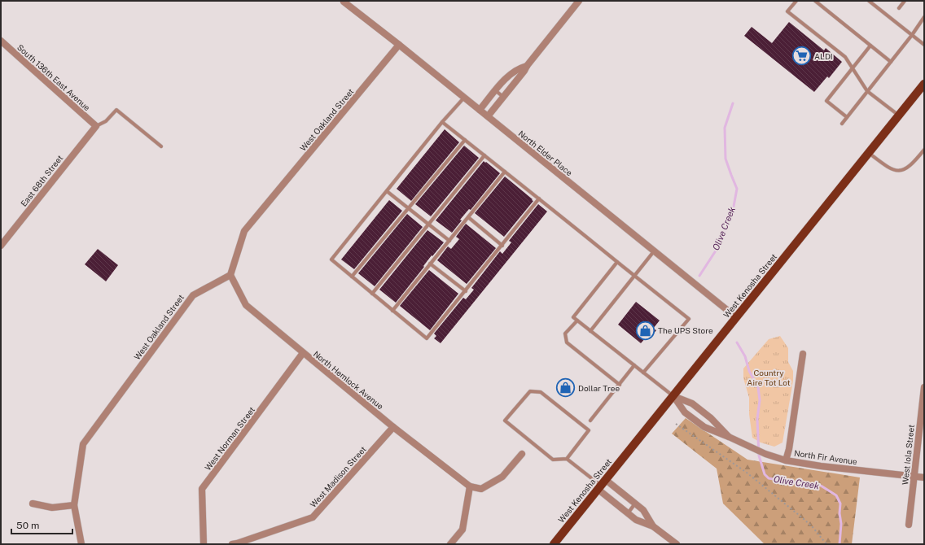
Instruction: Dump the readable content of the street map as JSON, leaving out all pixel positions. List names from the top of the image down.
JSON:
{
  "streets": {
    "main road": ["West Kenosha Street"],
    "street": [
      "South 136th East Avenue",
      "West Oakland Street",
      "North Elder Place",
      "East 68th Street",
      "North Hemlock Avenue",
      "West Norman Street",
      "West Iola Street",
      "North Fir Avenue",
      "West Madison Street"
    ]
  },
  "crossings": [
    ["South 136th East Avenue", "East 68th Street"],
    ["West Oakland Street", "North Elder Place"],
    ["West Oakland Street", "North Hemlock Avenue"],
    ["North Elder Place", "West Kenosha Street"],
    ["West Kenosha Street", "North Fir Avenue"],
    ["North Hemlock Avenue", "West Norman Street"],
    ["North Hemlock Avenue", "West Madison Street"],
    ["West Iola Street", "North Fir Avenue"]
  ],
  "water": ["Olive Creek"],
  "parks": ["Country Aire Tot Lot"],
  "places": {
    "supermarket": ["ALDI"],
    "shop": ["The UPS Store", "Dollar Tree"]
  },
  "scale_bar": "50 m"
}
